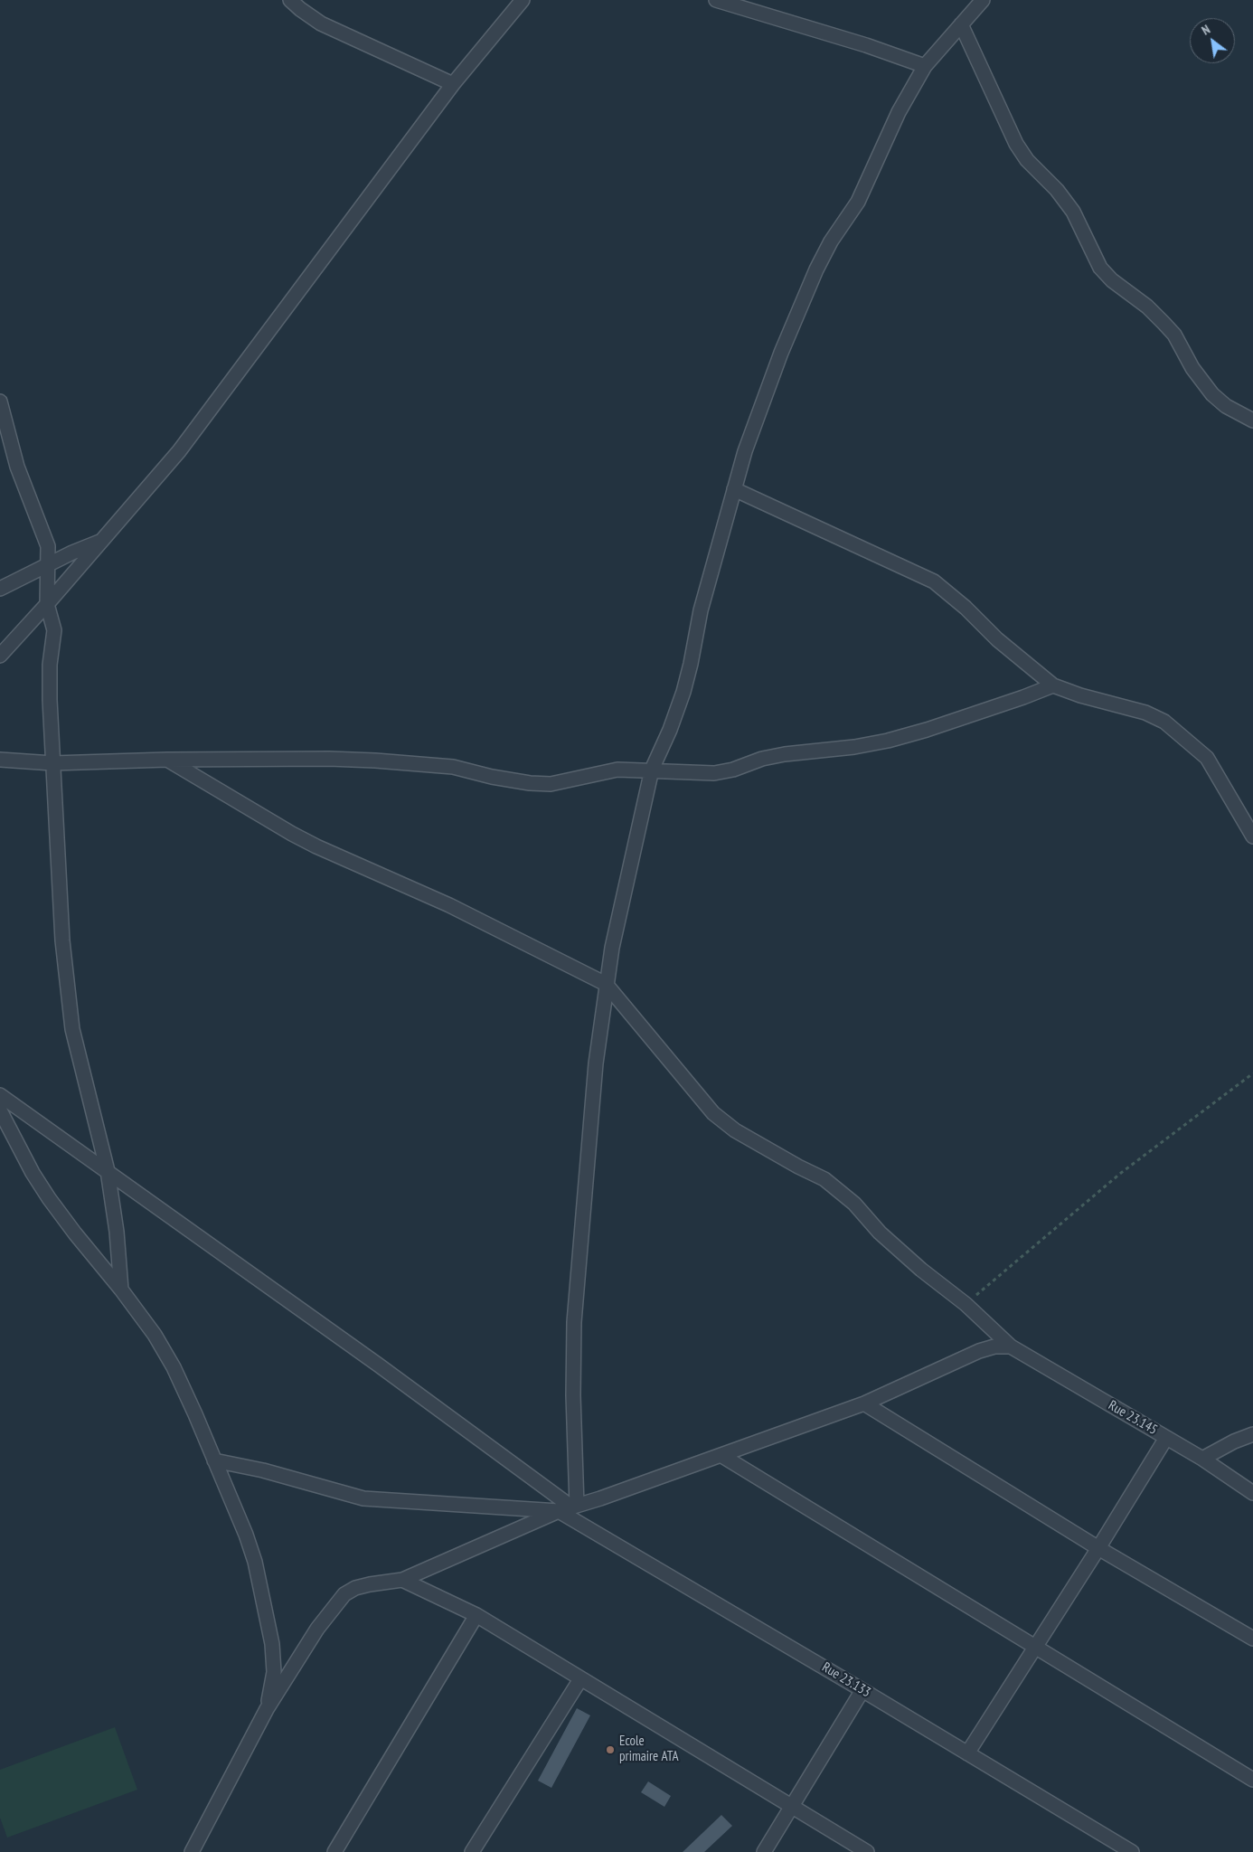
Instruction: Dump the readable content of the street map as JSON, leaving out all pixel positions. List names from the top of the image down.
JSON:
{
  "streets": {
    "street": ["Rue 23.145", "Rue 23.133"]
  },
  "places": ["Ecole primaire ATA"],
  "north": "top left"
}
